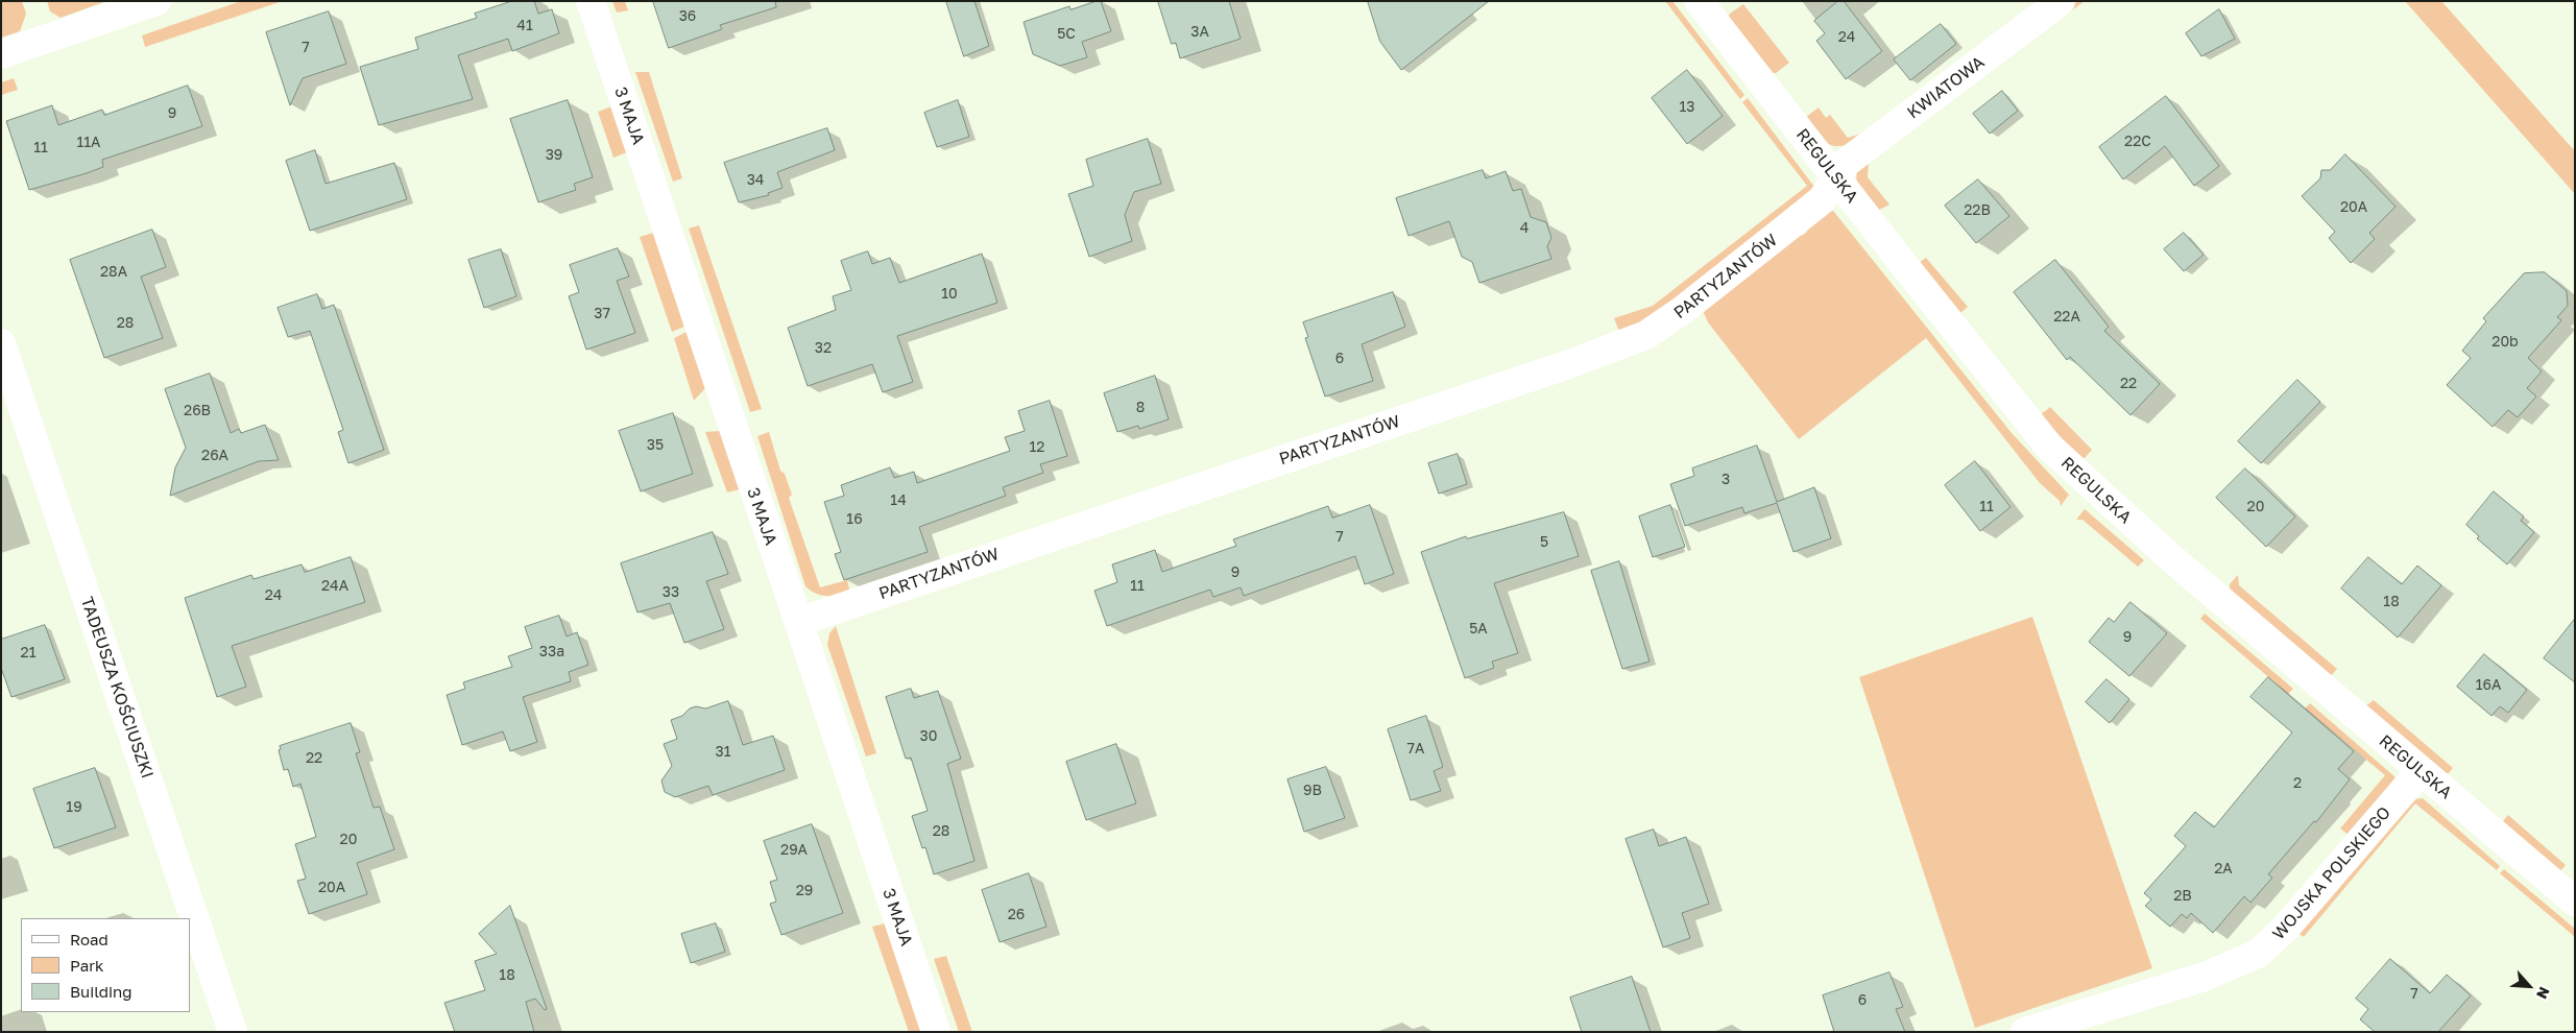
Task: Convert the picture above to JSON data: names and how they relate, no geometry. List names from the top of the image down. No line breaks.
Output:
{"streets":{"street":["KWIATOWA","3 MAJA","REGULSKA","PARTYZANTÓW","TADEUSZA KOŚCIUSZKI","WOJSKA POLSKIEGO"]},"crossings":[["KWIATOWA","REGULSKA"],["KWIATOWA","PARTYZANTÓW"],["3 MAJA","PARTYZANTÓW"],["REGULSKA","PARTYZANTÓW"],["REGULSKA","WOJSKA POLSKIEGO"]],"house_numbers":["36","41","3A","5C","24","7","13","9","22C","11A","11","39","34","20A","22B","4","28A","10","37","22A","28","20b","32","6","22","8","26B","35","12","26A","3","14","11","20","16","7","5","9","24A","11","33","24","18","5A","9","33a","21","16A","30","7A","31","22","2","9B","19","28","20","29A","2A","20A","29","2B","26","18","7","6"],"legend":["Road","Park","Building"],"north":"bottom right"}
